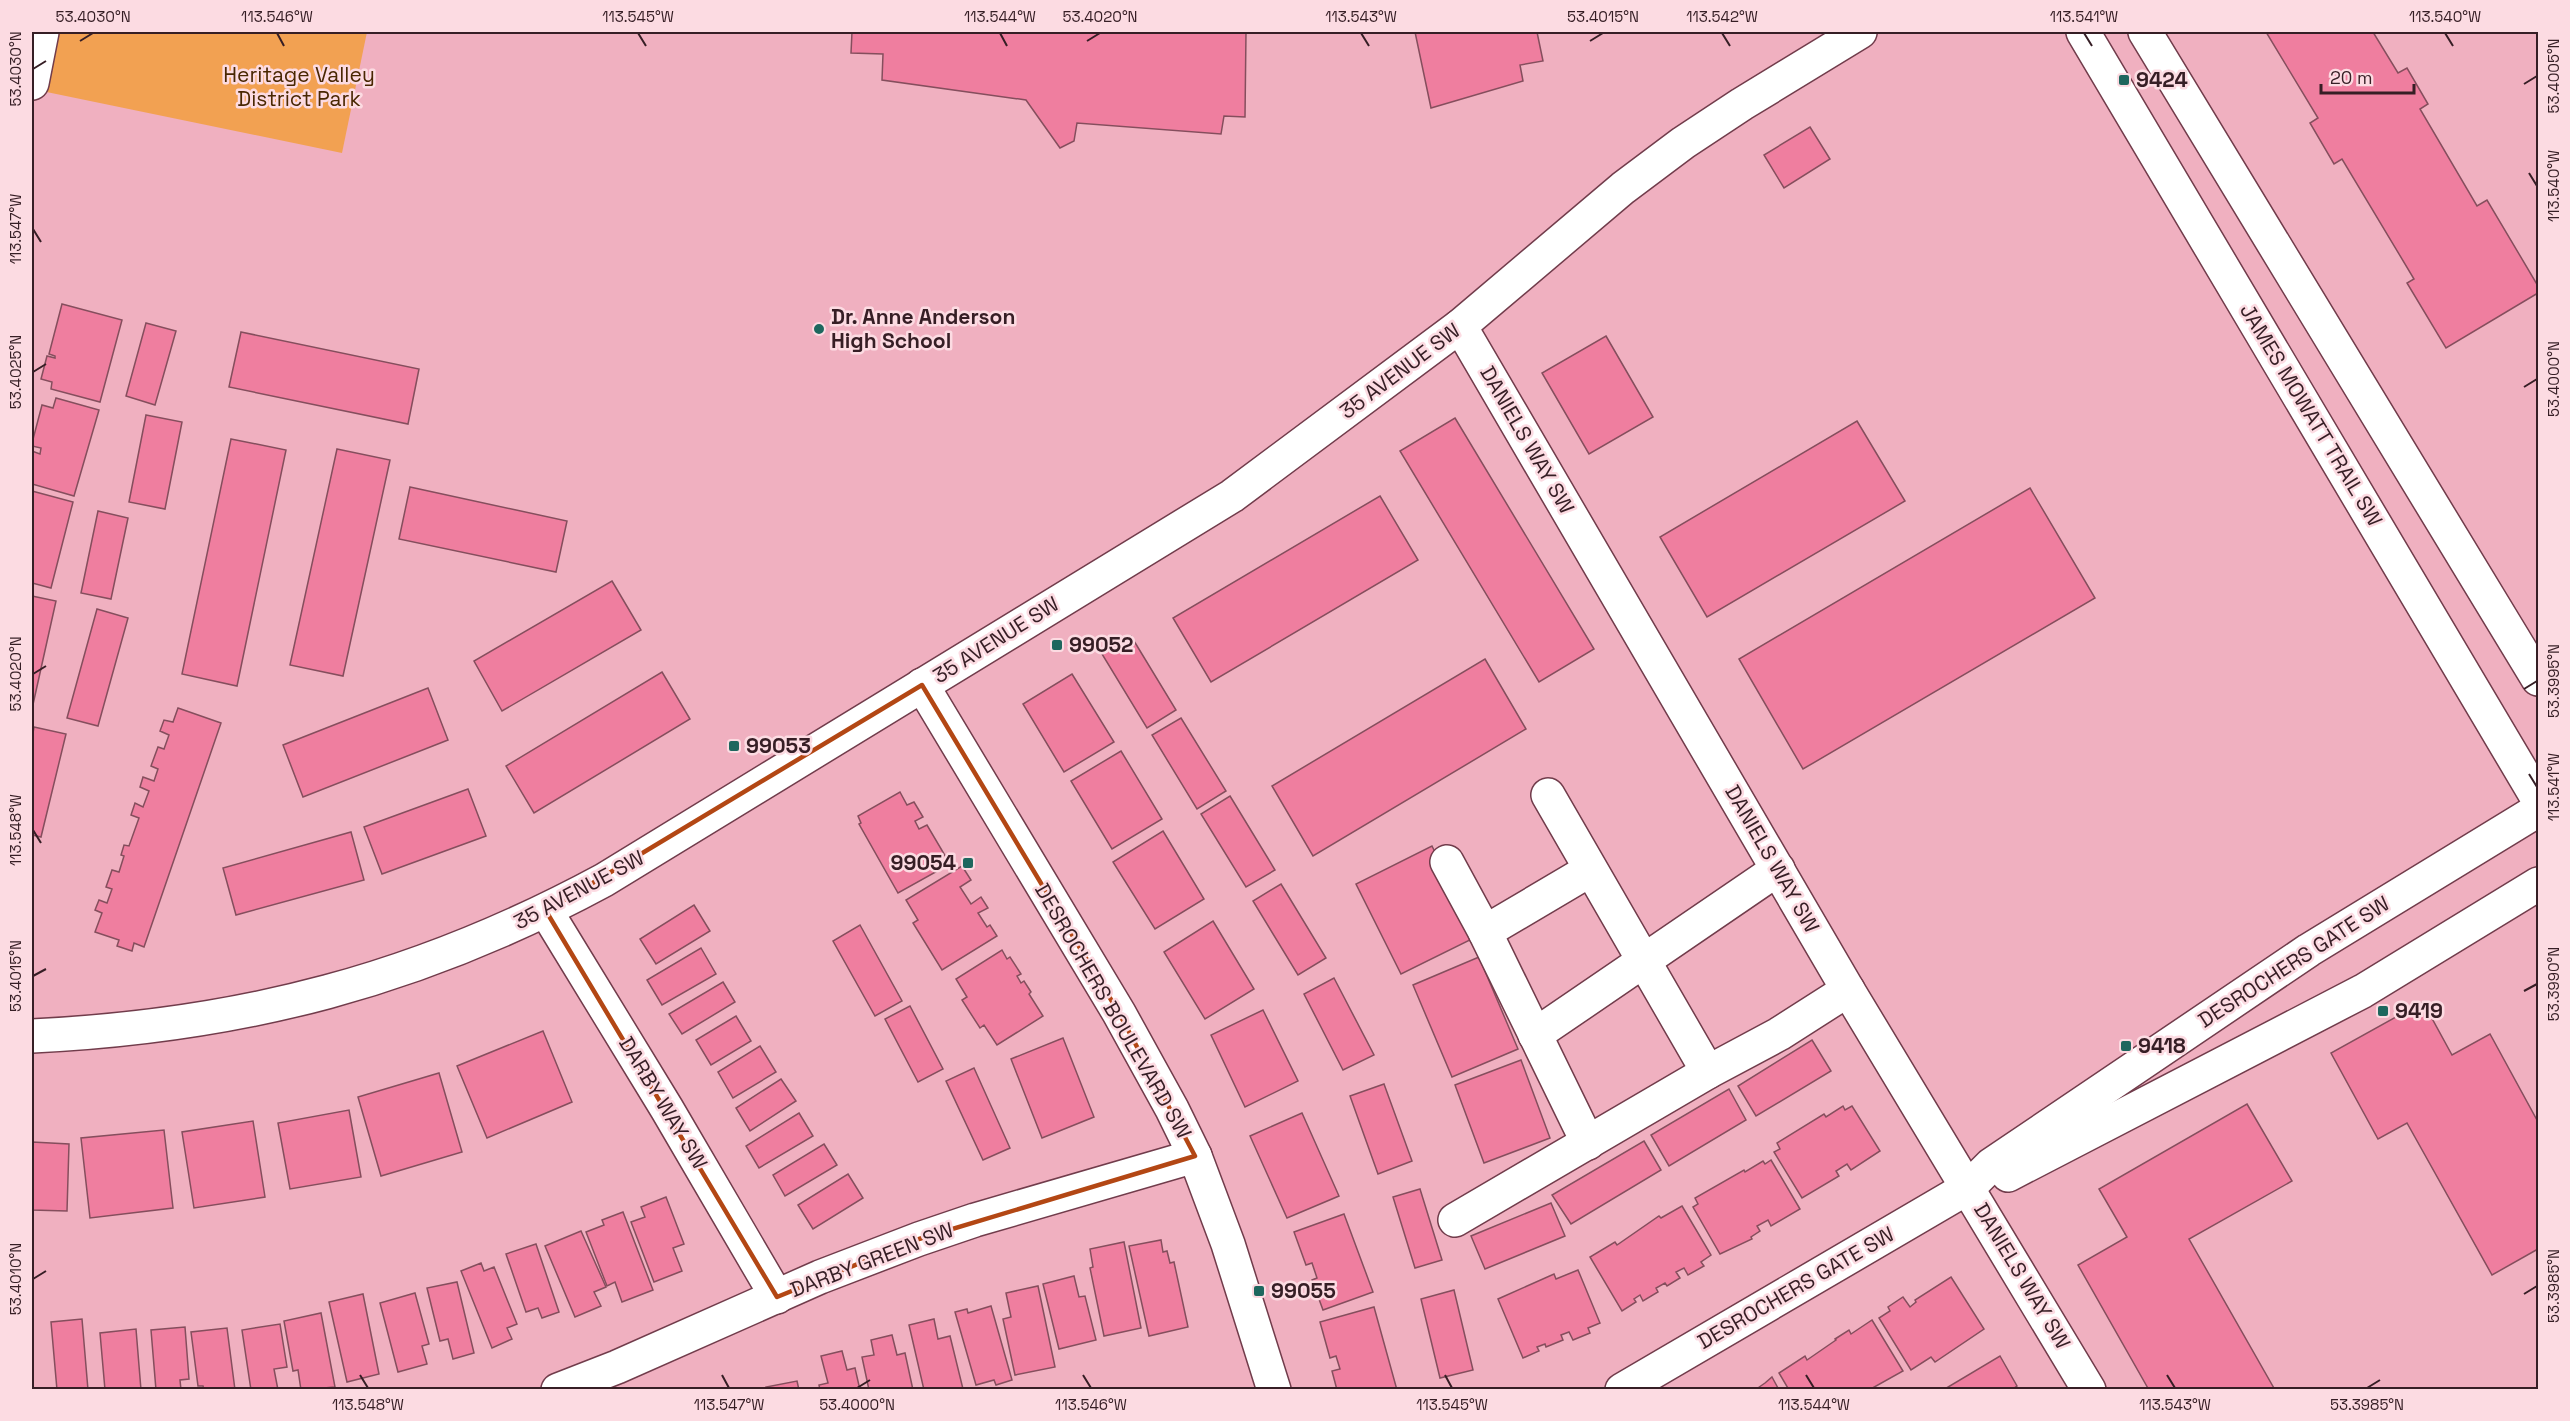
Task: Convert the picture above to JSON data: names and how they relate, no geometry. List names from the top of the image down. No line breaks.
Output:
{"streets":{"street":["35 AVENUE SW","JAMES MOWATT TRAIL SW","DANIELS WAY SW","DESROCHERS GATE SW","DESROCHERS BOULEVARD SW","DARBY WAY SW","DARBY GREEN SW"]},"crossings":[["35 AVENUE SW","DANIELS WAY SW"],["35 AVENUE SW","DESROCHERS BOULEVARD SW"],["35 AVENUE SW","DARBY WAY SW"],["DANIELS WAY SW","DESROCHERS GATE SW"],["DESROCHERS BOULEVARD SW","DARBY GREEN SW"],["DARBY WAY SW","DARBY GREEN SW"]],"parks":["Heritage Valley District Park"],"places":{"transit":["9424","99052","99053","99054","9419","9418","99055"],"other":["Dr. Anne Anderson High School"]},"scale_bar":"20 m","coordinates":["53.4030°N","113.546°W","113.545°W","113.544°W","53.4020°N","113.543°W","53.4015°N","113.542°W","113.541°W","113.540°W","53.4005°N","113.547°W","53.4025°N","53.4000°N","53.3995°N","113.548°W","53.3990°N","53.4010°N","53.3985°N"]}
